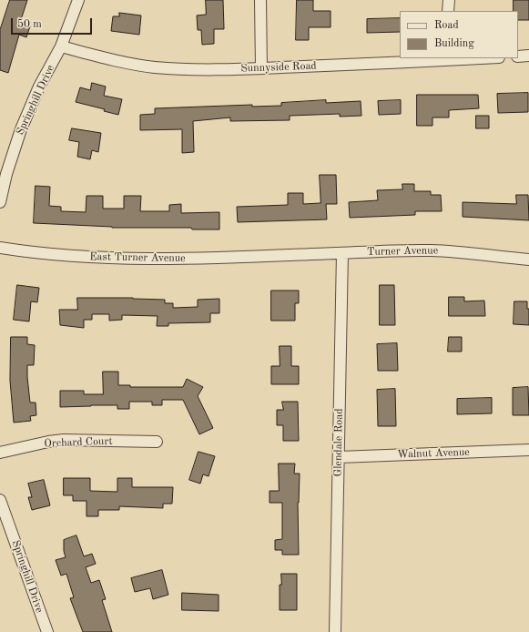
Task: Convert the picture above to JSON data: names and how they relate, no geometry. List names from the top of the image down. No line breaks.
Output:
{"streets":{"street":["Sunnyside Road","Springhill Drive","Turner Avenue","East Turner Avenue","Orchard Court","Glendale Road","Walnut Avenue"]},"crossings":[["Sunnyside Road","Springhill Drive"],["Turner Avenue","East Turner Avenue"],["Turner Avenue","Glendale Road"],["Glendale Road","Walnut Avenue"]],"legend":["Road","Building"],"scale_bar":"50 m"}
